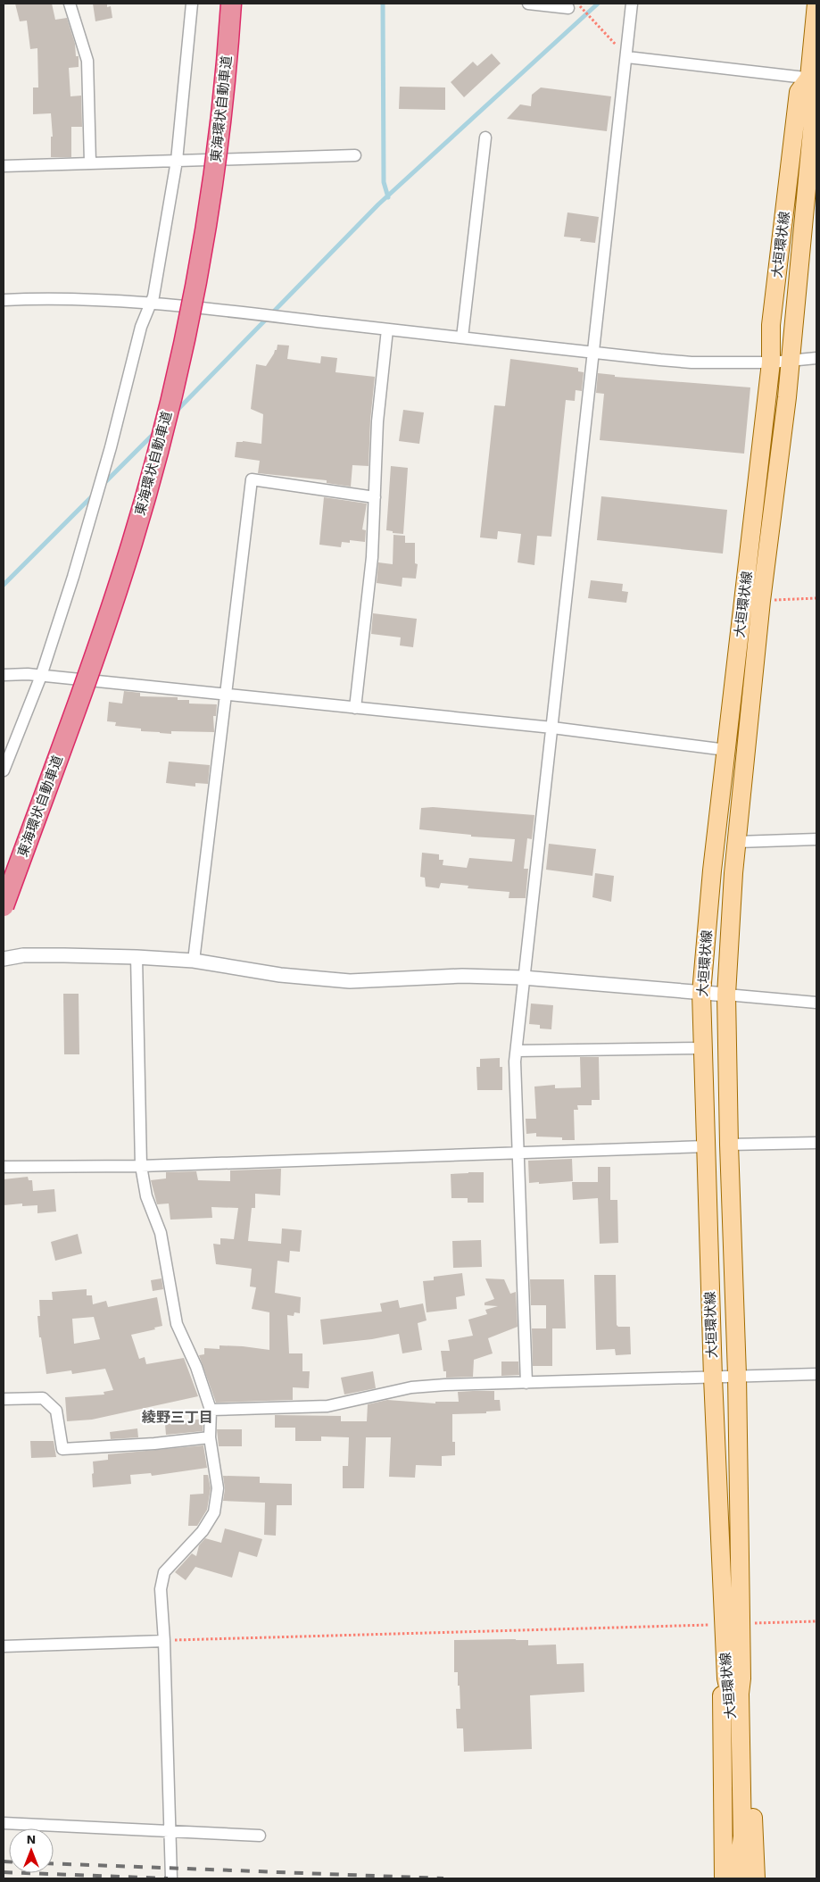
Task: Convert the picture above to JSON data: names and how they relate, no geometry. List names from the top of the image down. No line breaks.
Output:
{"streets":{"highway":["東海環状自動車道"],"main road":["大垣環状線"]},"districts":["綾野三丁目"],"north":"top"}
